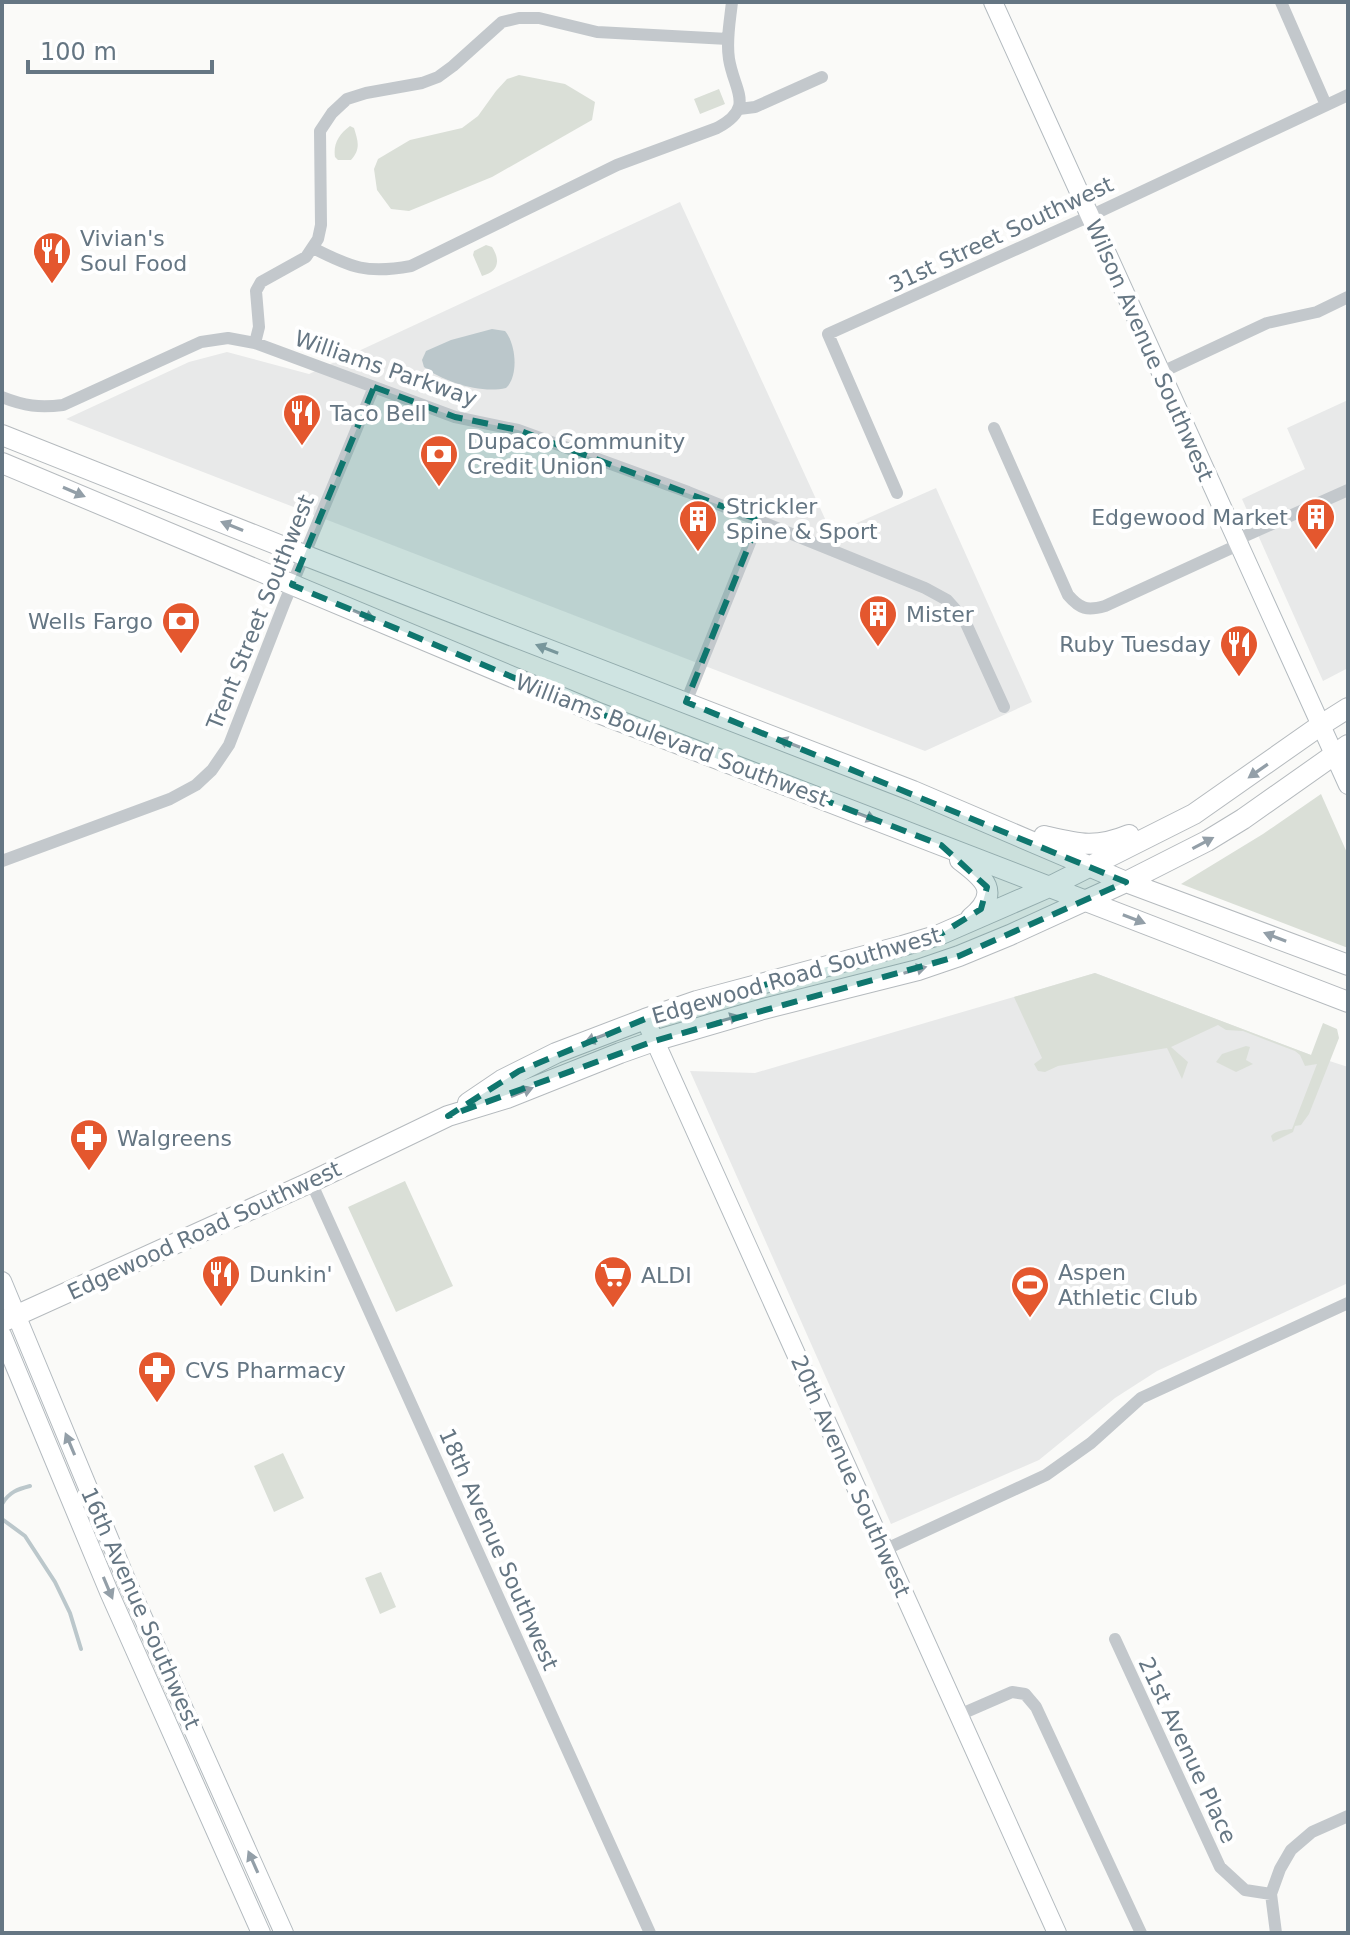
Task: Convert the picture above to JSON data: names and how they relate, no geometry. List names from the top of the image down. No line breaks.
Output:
{"streets":{"main road":["Wilson Avenue Southwest","Williams Boulevard Southwest","Edgewood Road Southwest","20th Avenue Southwest","16th Avenue Southwest"],"street":["31st Street Southwest","Williams Parkway","Trent Street Southwest","18th Avenue Southwest","21st Avenue Place"]},"crossings":[["31st Street Southwest","Wilson Avenue Southwest"],["Wilson Avenue Southwest","Edgewood Road Southwest"],["Williams Parkway","Trent Street Southwest"],["Trent Street Southwest","Williams Boulevard Southwest"],["Williams Boulevard Southwest","Edgewood Road Southwest"],["Edgewood Road Southwest","20th Avenue Southwest"],["Edgewood Road Southwest","18th Avenue Southwest"],["Edgewood Road Southwest","16th Avenue Southwest"]],"places":{"restaurant":["Vivian's Soul Food","Taco Bell","Ruby Tuesday","Dunkin'"],"bank":["Dupaco Community Credit Union","Wells Fargo"],"building":["Edgewood Market","Strickler Spine & Sport","Mister"],"pharmacy":["Walgreens","CVS Pharmacy"],"supermarket":["ALDI"],"sports":["Aspen Athletic Club"]},"scale_bar":"100 m"}
